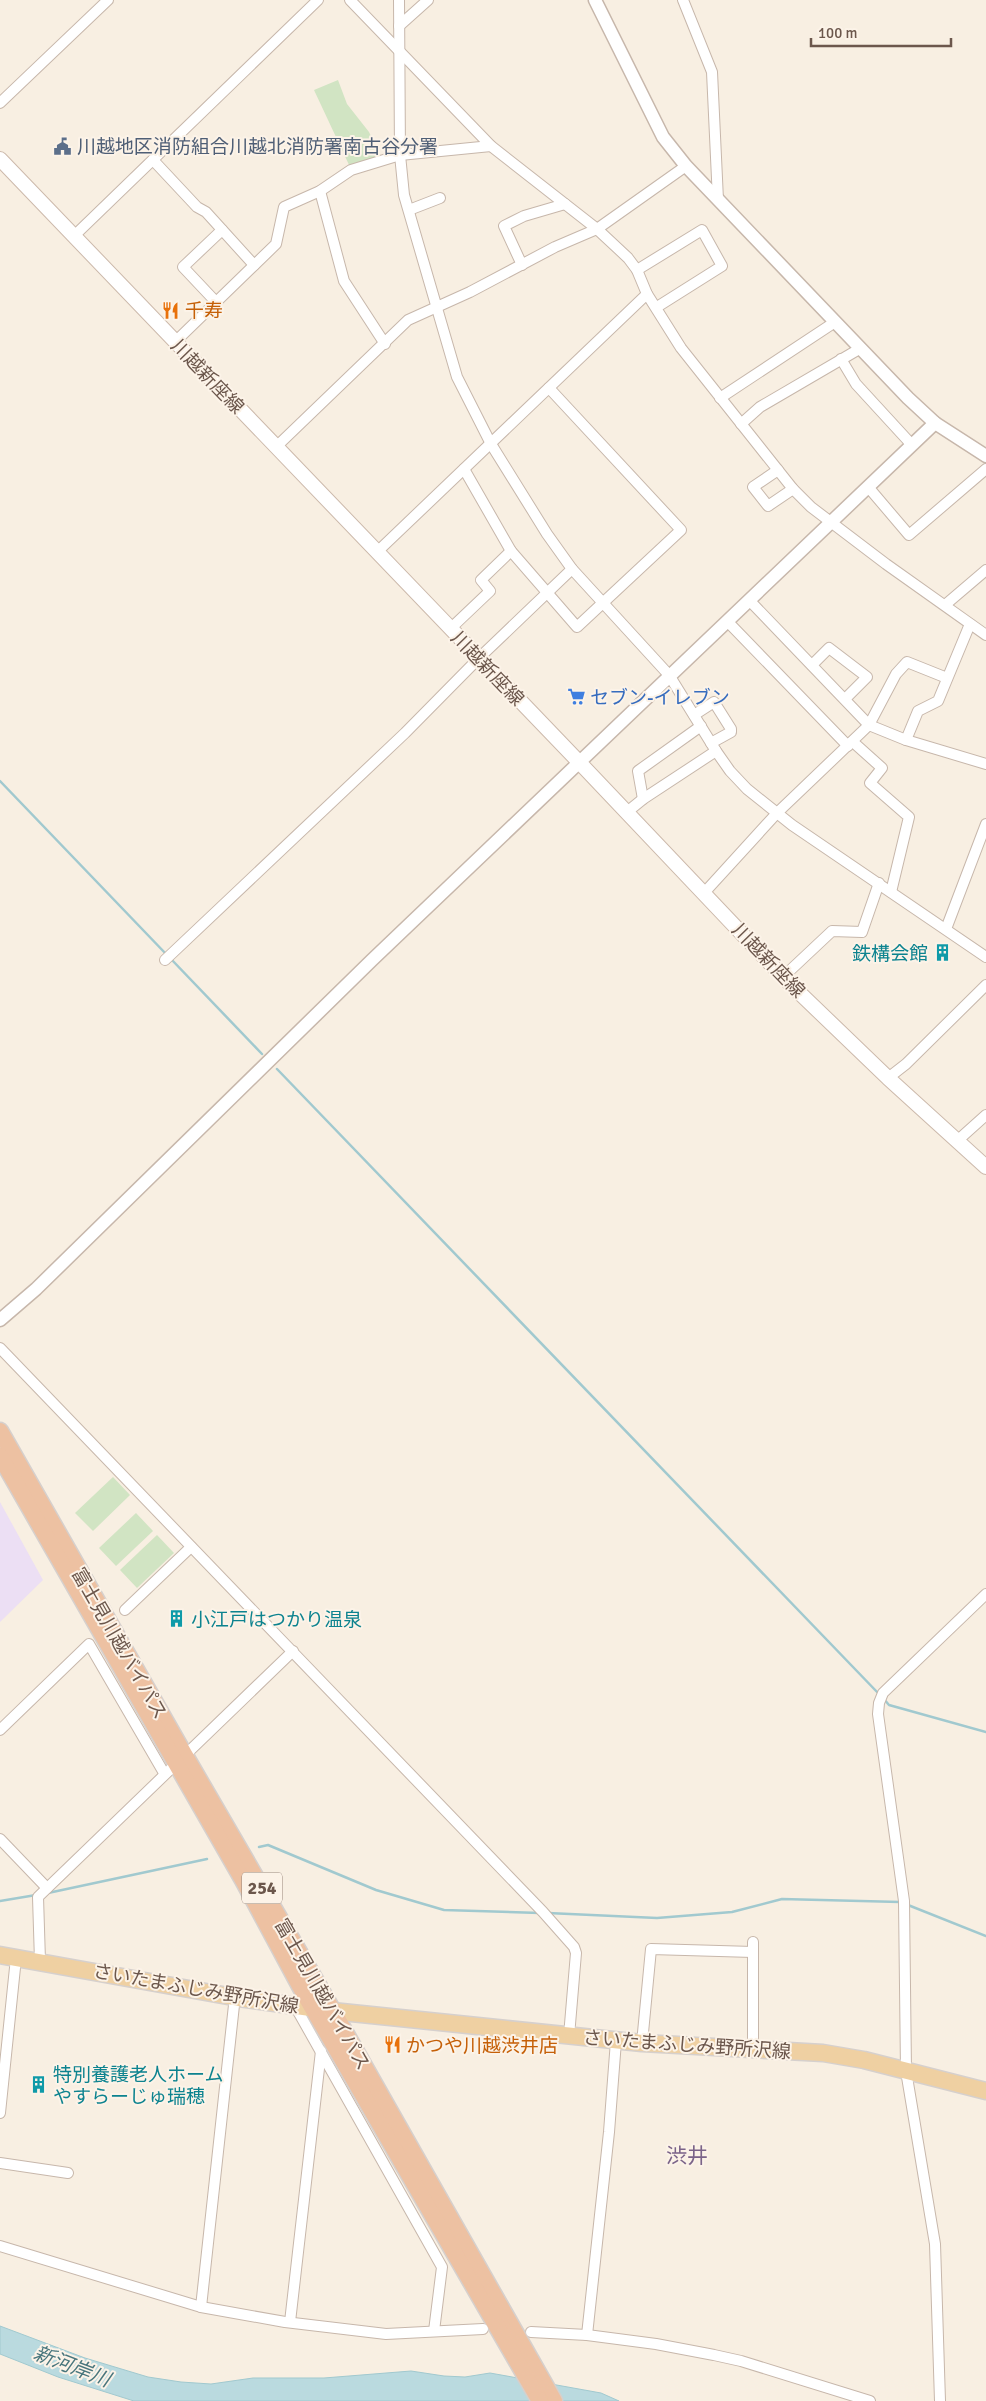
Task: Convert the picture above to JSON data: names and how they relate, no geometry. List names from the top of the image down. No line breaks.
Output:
{"streets":{"highway":["富士見川越バイパス","254"],"main road":["川越新座線","さいたまふじみ野所沢線"]},"crossings":[["富士見川越バイパス","さいたまふじみ野所沢線"]],"districts":["渋井"],"water":["新河岸川"],"places":{"public building":["川越地区消防組合川越北消防署南古谷分署"],"restaurant":["千寿","かつや川越渋井店"],"supermarket":["セブン-イレブン"],"building":["鉄構会館","小江戸はつかり温泉","特別養護老人ホーム やすらーじゅ瑞穂"]},"scale_bar":"100 m"}
